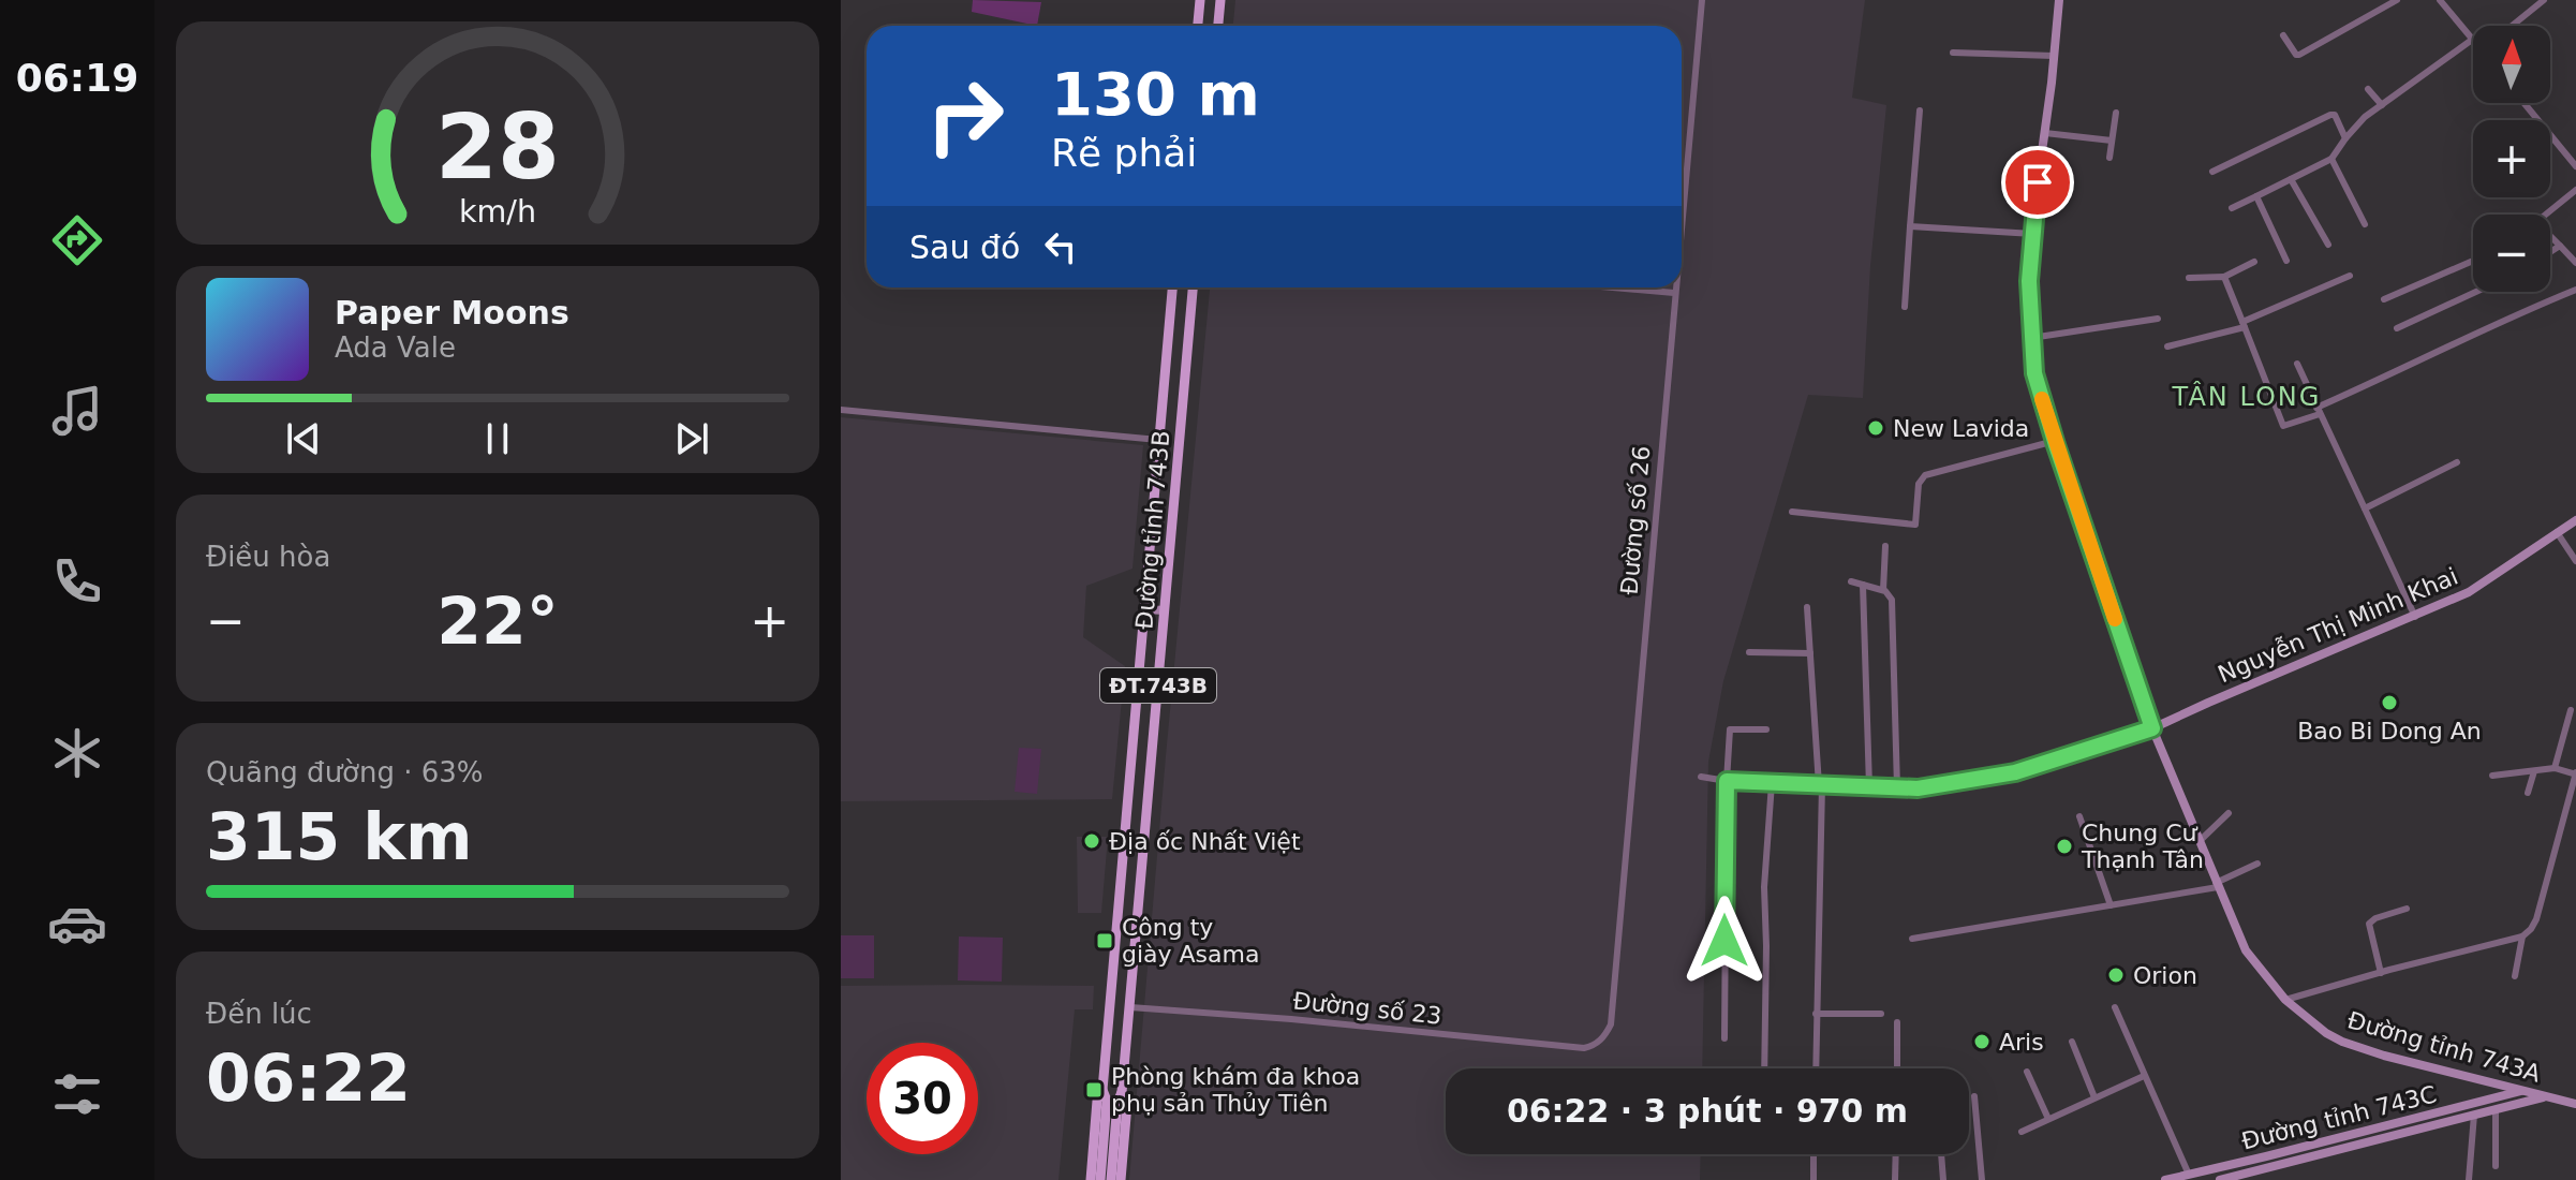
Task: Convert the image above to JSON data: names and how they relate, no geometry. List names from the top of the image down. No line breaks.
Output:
{"streets":{"main road":["Đường tỉnh 743B","Nguyễn Thị Minh Khai","ĐT.743B","Đường tỉnh 743A","Đường tỉnh 743C"],"street":["Đường số 26","Đường số 23"]},"crossings":[["Đường số 26","Đường số 23"],["Đường tỉnh 743B","ĐT.743B"],["Đường tỉnh 743B","Đường số 23"],["Nguyễn Thị Minh Khai","Đường tỉnh 743A"],["Đường tỉnh 743A","Đường tỉnh 743C"]],"districts":["TÂN LONG"],"places":{"other":["New Lavida","Bao Bi Dong An","Địa ốc Nhất Việt","Chung Cư Thạnh Tân","Orion","Aris"],"transit":["Công ty giày Asama","Phòng khám đa khoa phụ sản Thủy Tiên"]},"north":"top","page":{"tabs":"06:19","map_buttons":["+","−"],"turn":["130 m","Rẽ phải"],"then":"Sau đó","song":["Paper Moons","Ada Vale"],"tile":["Điều hòa",["Quãng đường · 63%","315 km"],["Đến lúc","06:22"]],"heat":["−","22°","+"],"limit":"30","trip":"06:22 · 3 phút · 970 m","gauge":["28","km/h"]}}
